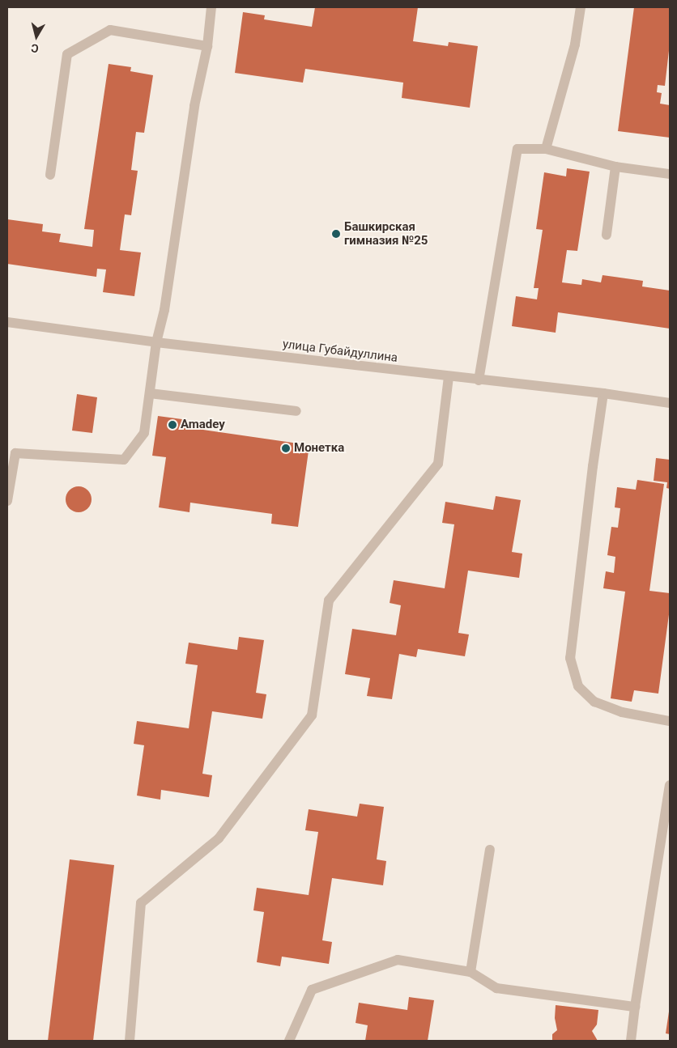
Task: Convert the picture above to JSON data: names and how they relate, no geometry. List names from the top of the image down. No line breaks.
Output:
{"streets":{"street":["улица Губайдуллина"]},"places":["Башкирская гимназия №25","Amadey","Монетка"],"north":"bottom"}
